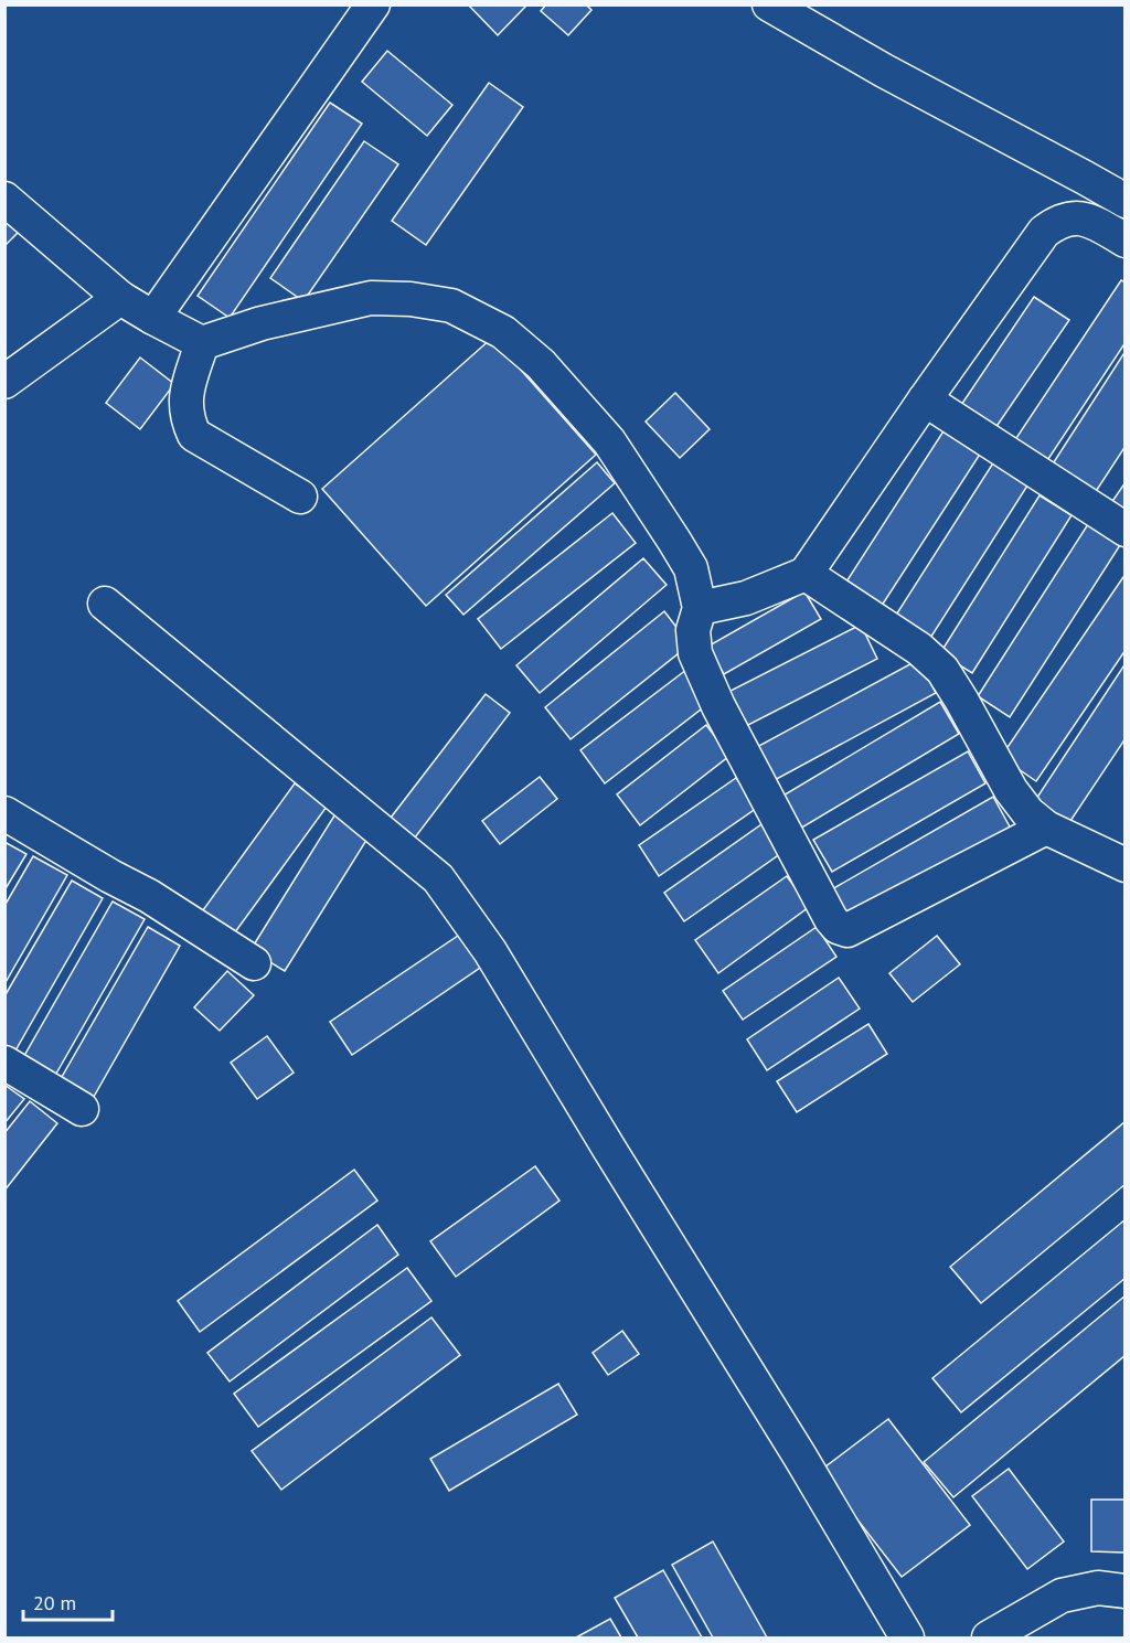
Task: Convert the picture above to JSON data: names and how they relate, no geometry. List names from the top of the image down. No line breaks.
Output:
{"scale_bar":"20 m"}
